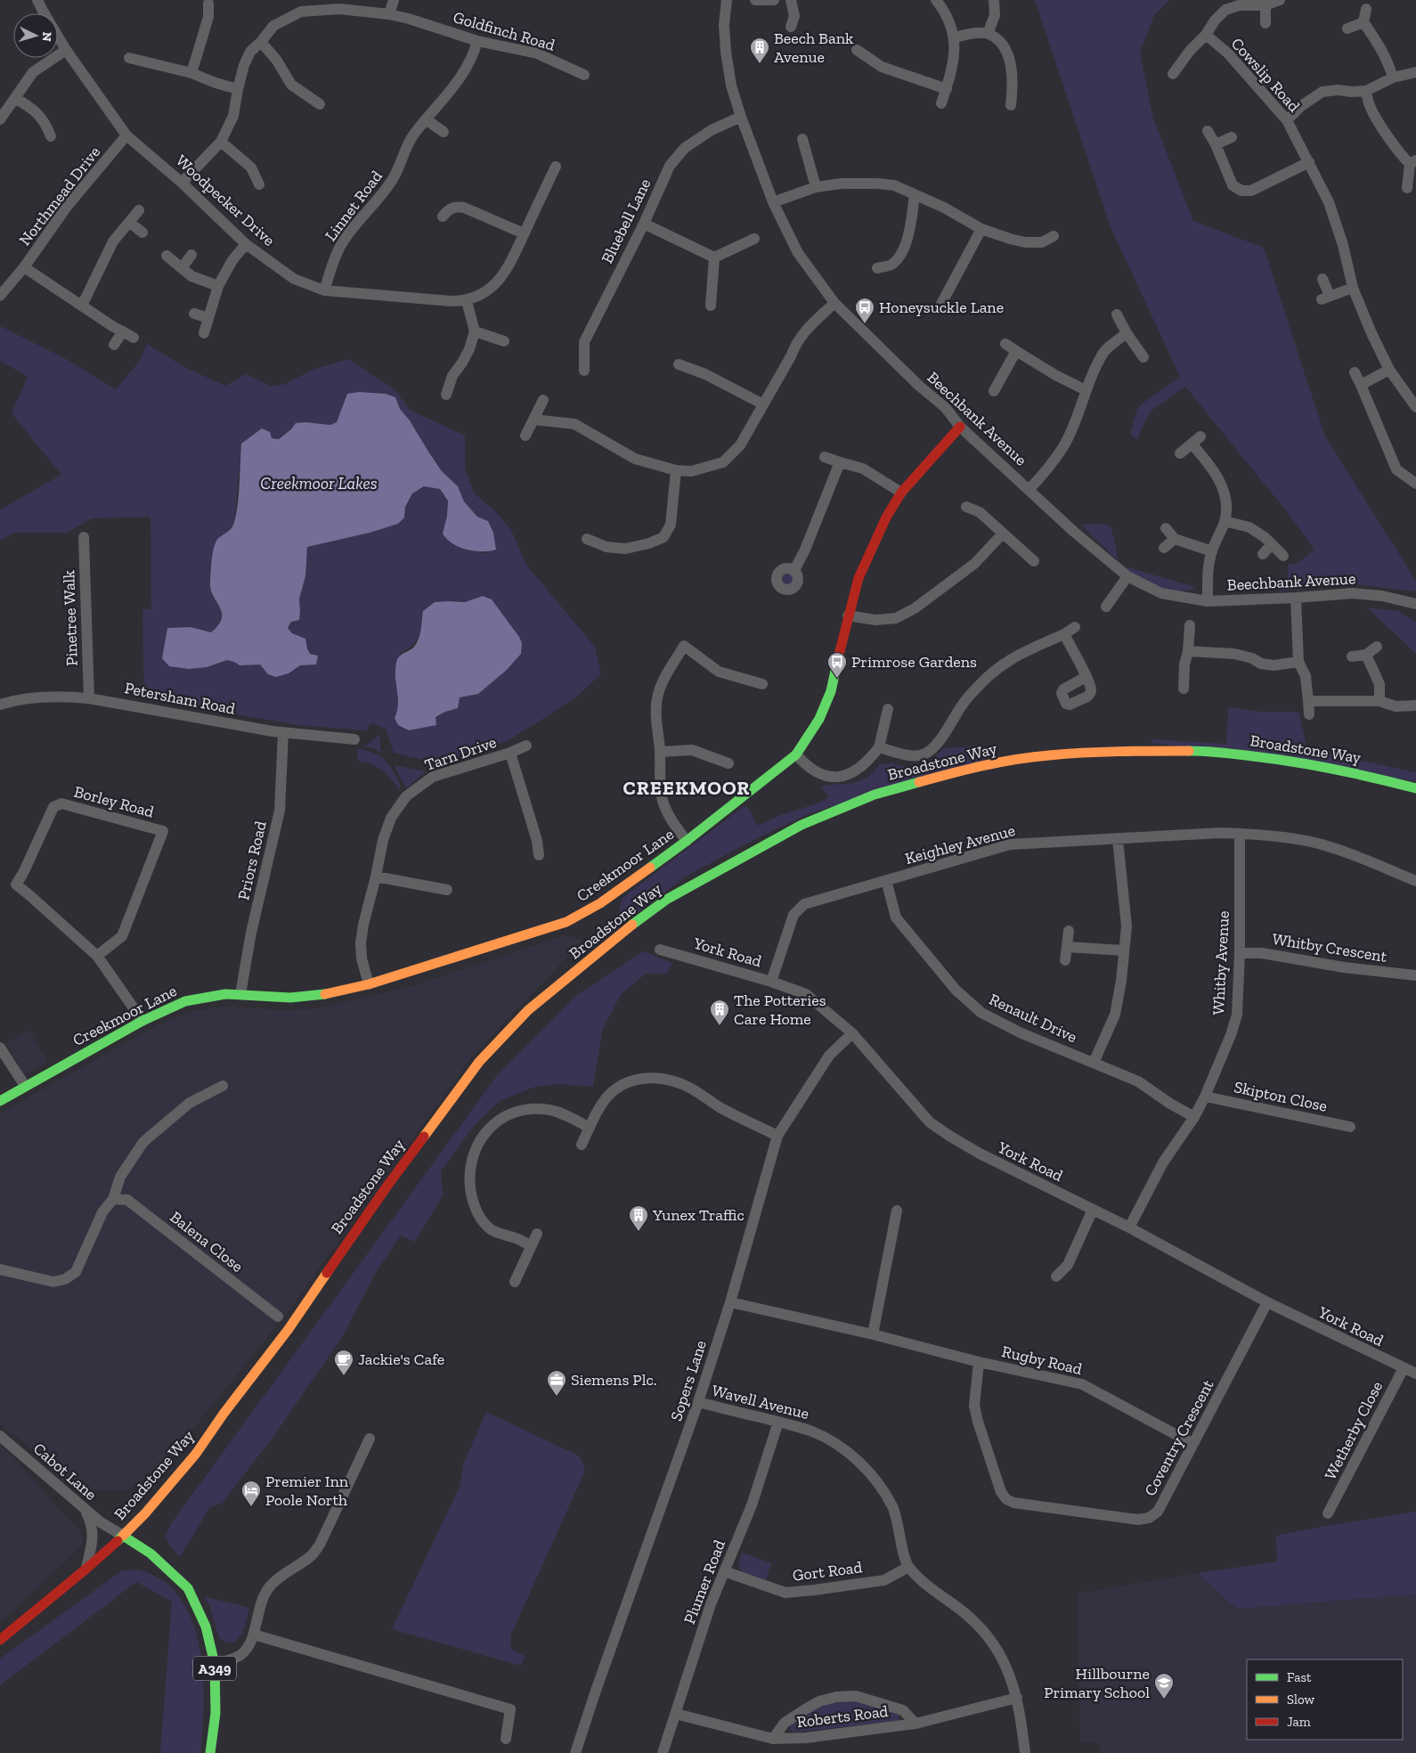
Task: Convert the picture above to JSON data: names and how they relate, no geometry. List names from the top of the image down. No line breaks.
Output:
{"streets":{"street":["Goldfinch Road","Cowslip Road","Northmead Drive","Woodpecker Drive","Linnet Road","Bluebell Lane","Beechbank Avenue","Pinetree Walk","Petersham Road","Broadstone Way","Tarn Drive","Borley Road","Keighley Avenue","Priors Road","Creekmoor Lane","Whitby Crescent","York Road","Whitby Avenue","Renault Drive","Skipton Close","Balena Close","Rugby Road","Sopers Lane","Wavell Avenue","Wetherby Close","Coventry Crescent","Cabot Lane","Gort Road","Plumer Road","A349","Roberts Road"]},"crossings":[["Goldfinch Road","Woodpecker Drive"],["Goldfinch Road","Linnet Road"],["Northmead Drive","Woodpecker Drive"],["Woodpecker Drive","Linnet Road"],["Bluebell Lane","Beechbank Avenue"],["Beechbank Avenue","Creekmoor Lane"],["Pinetree Walk","Petersham Road"],["Petersham Road","Priors Road"],["Broadstone Way","Cabot Lane"],["Tarn Drive","Creekmoor Lane"],["Borley Road","Creekmoor Lane"],["Keighley Avenue","York Road"],["Keighley Avenue","Whitby Avenue"],["Keighley Avenue","Renault Drive"],["Priors Road","Creekmoor Lane"],["Whitby Crescent","Whitby Avenue"],["York Road","Whitby Avenue"],["York Road","Sopers Lane"],["York Road","Wetherby Close"],["York Road","Coventry Crescent"],["Whitby Avenue","Renault Drive"],["Whitby Avenue","Skipton Close"],["Rugby Road","Sopers Lane"],["Rugby Road","Coventry Crescent"],["Sopers Lane","Wavell Avenue"],["Wavell Avenue","Gort Road"],["Wavell Avenue","Plumer Road"],["Gort Road","Plumer Road"],["Plumer Road","Roberts Road"]],"districts":["CREEKMOOR"],"water":["Creekmoor Lakes"],"places":{"building":["Beech Bank Avenue","The Potteries Care Home","Yunex Traffic"],"bus stop":["Honeysuckle Lane","Primrose Gardens"],"cafe":["Jackie's Cafe"],"office":["Siemens Plc."],"hotel":["Premier Inn Poole North"],"school or university":["Hillbourne Primary School"]},"legend":["Fast","Slow","Jam"],"north":"right"}
